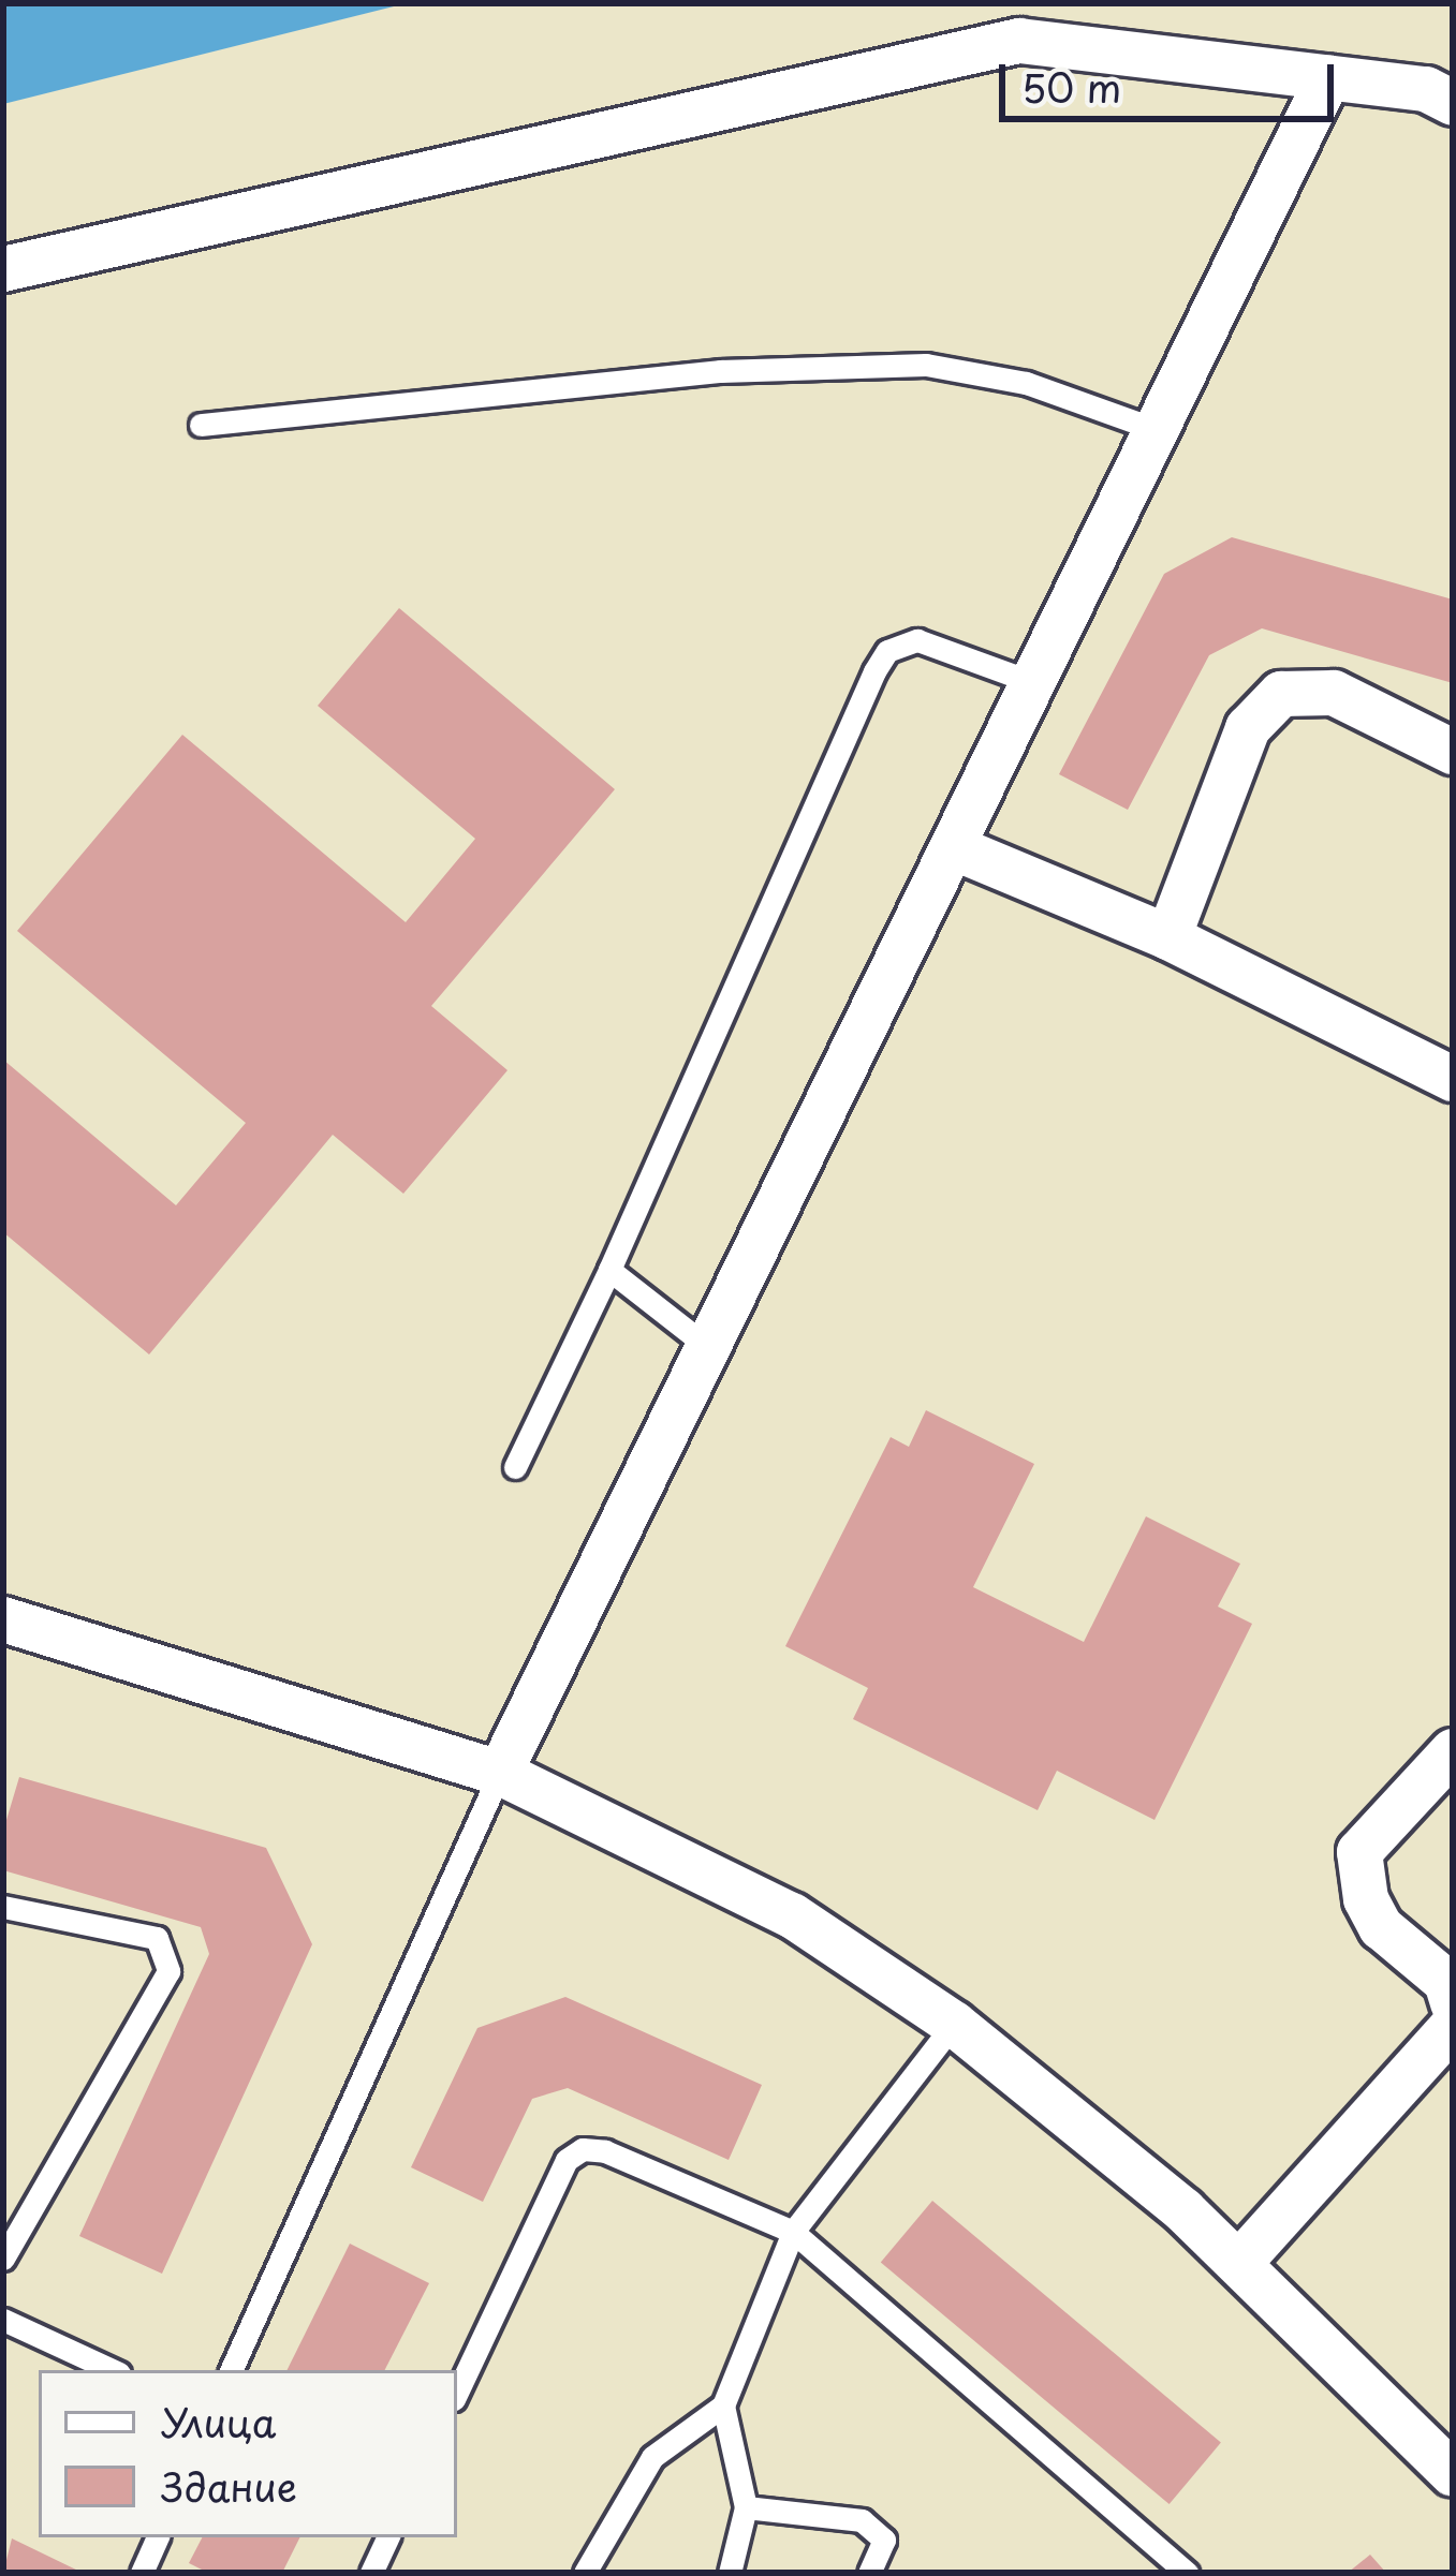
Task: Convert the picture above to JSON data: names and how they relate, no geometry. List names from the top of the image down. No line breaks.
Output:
{"legend":["Улица","Здание"],"scale_bar":"50 m"}
